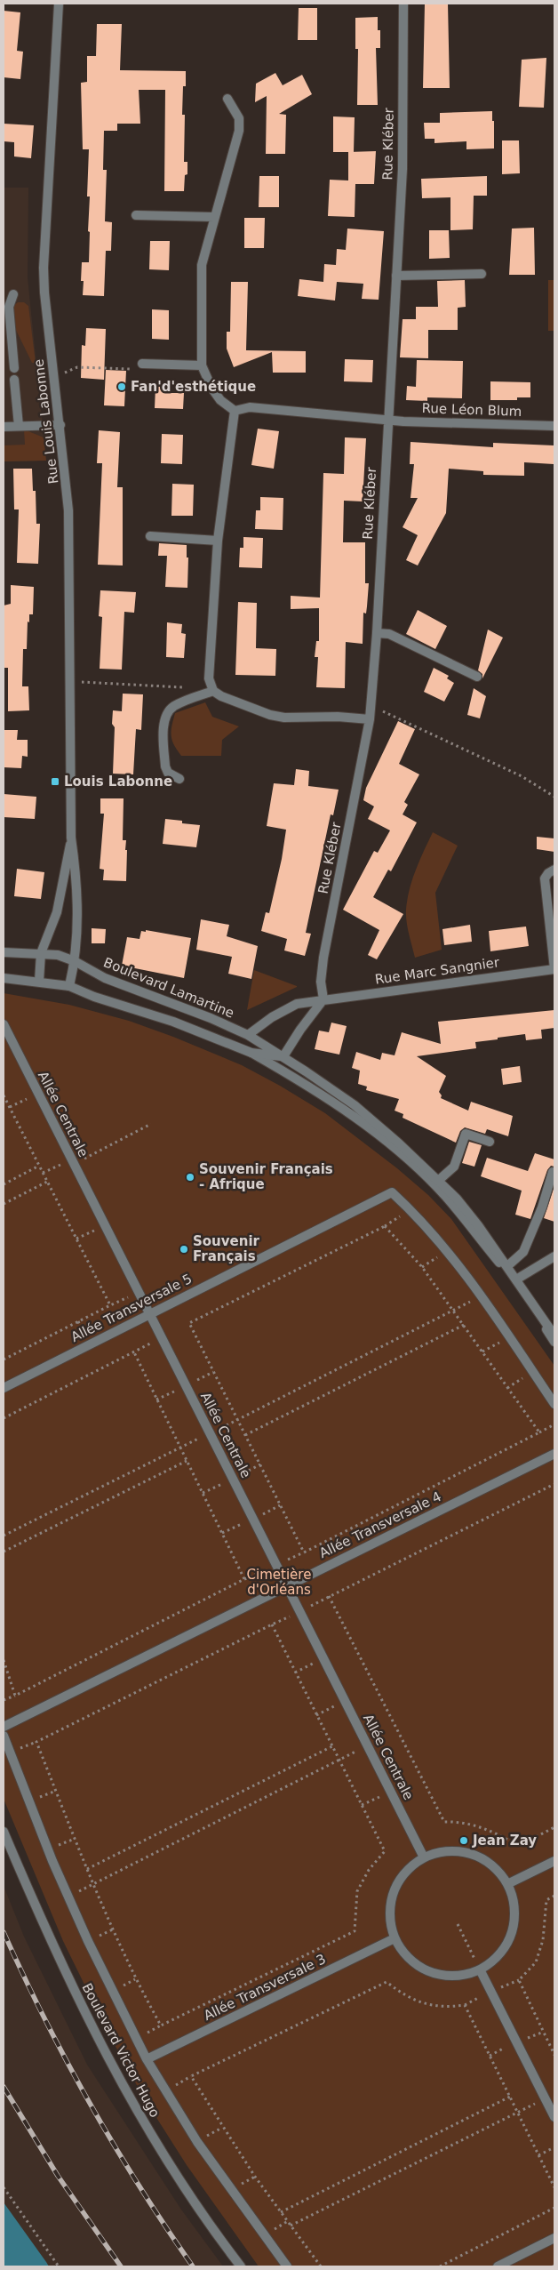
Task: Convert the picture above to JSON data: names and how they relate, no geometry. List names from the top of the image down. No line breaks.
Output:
{"streets":{"street":["Rue Kléber","Rue Léon Blum","Rue Louis Labonne","Rue Marc Sangnier","Boulevard Lamartine","Allée Centrale","Allée Transversale 5","Allée Transversale 4","Allée Transversale 3","Boulevard Victor Hugo"]},"crossings":[["Rue Kléber","Rue Léon Blum"],["Rue Kléber","Rue Marc Sangnier"],["Rue Louis Labonne","Boulevard Lamartine"],["Rue Marc Sangnier","Boulevard Lamartine"],["Allée Centrale","Allée Transversale 5"],["Allée Centrale","Allée Transversale 4"],["Allée Centrale","Allée Transversale 3"]],"parks":["Cimetière d'Orléans"],"places":{"other":["Fan'd'esthétique","Souvenir Français - Afrique","Souvenir Français","Jean Zay"],"transit":["Louis Labonne"]}}
